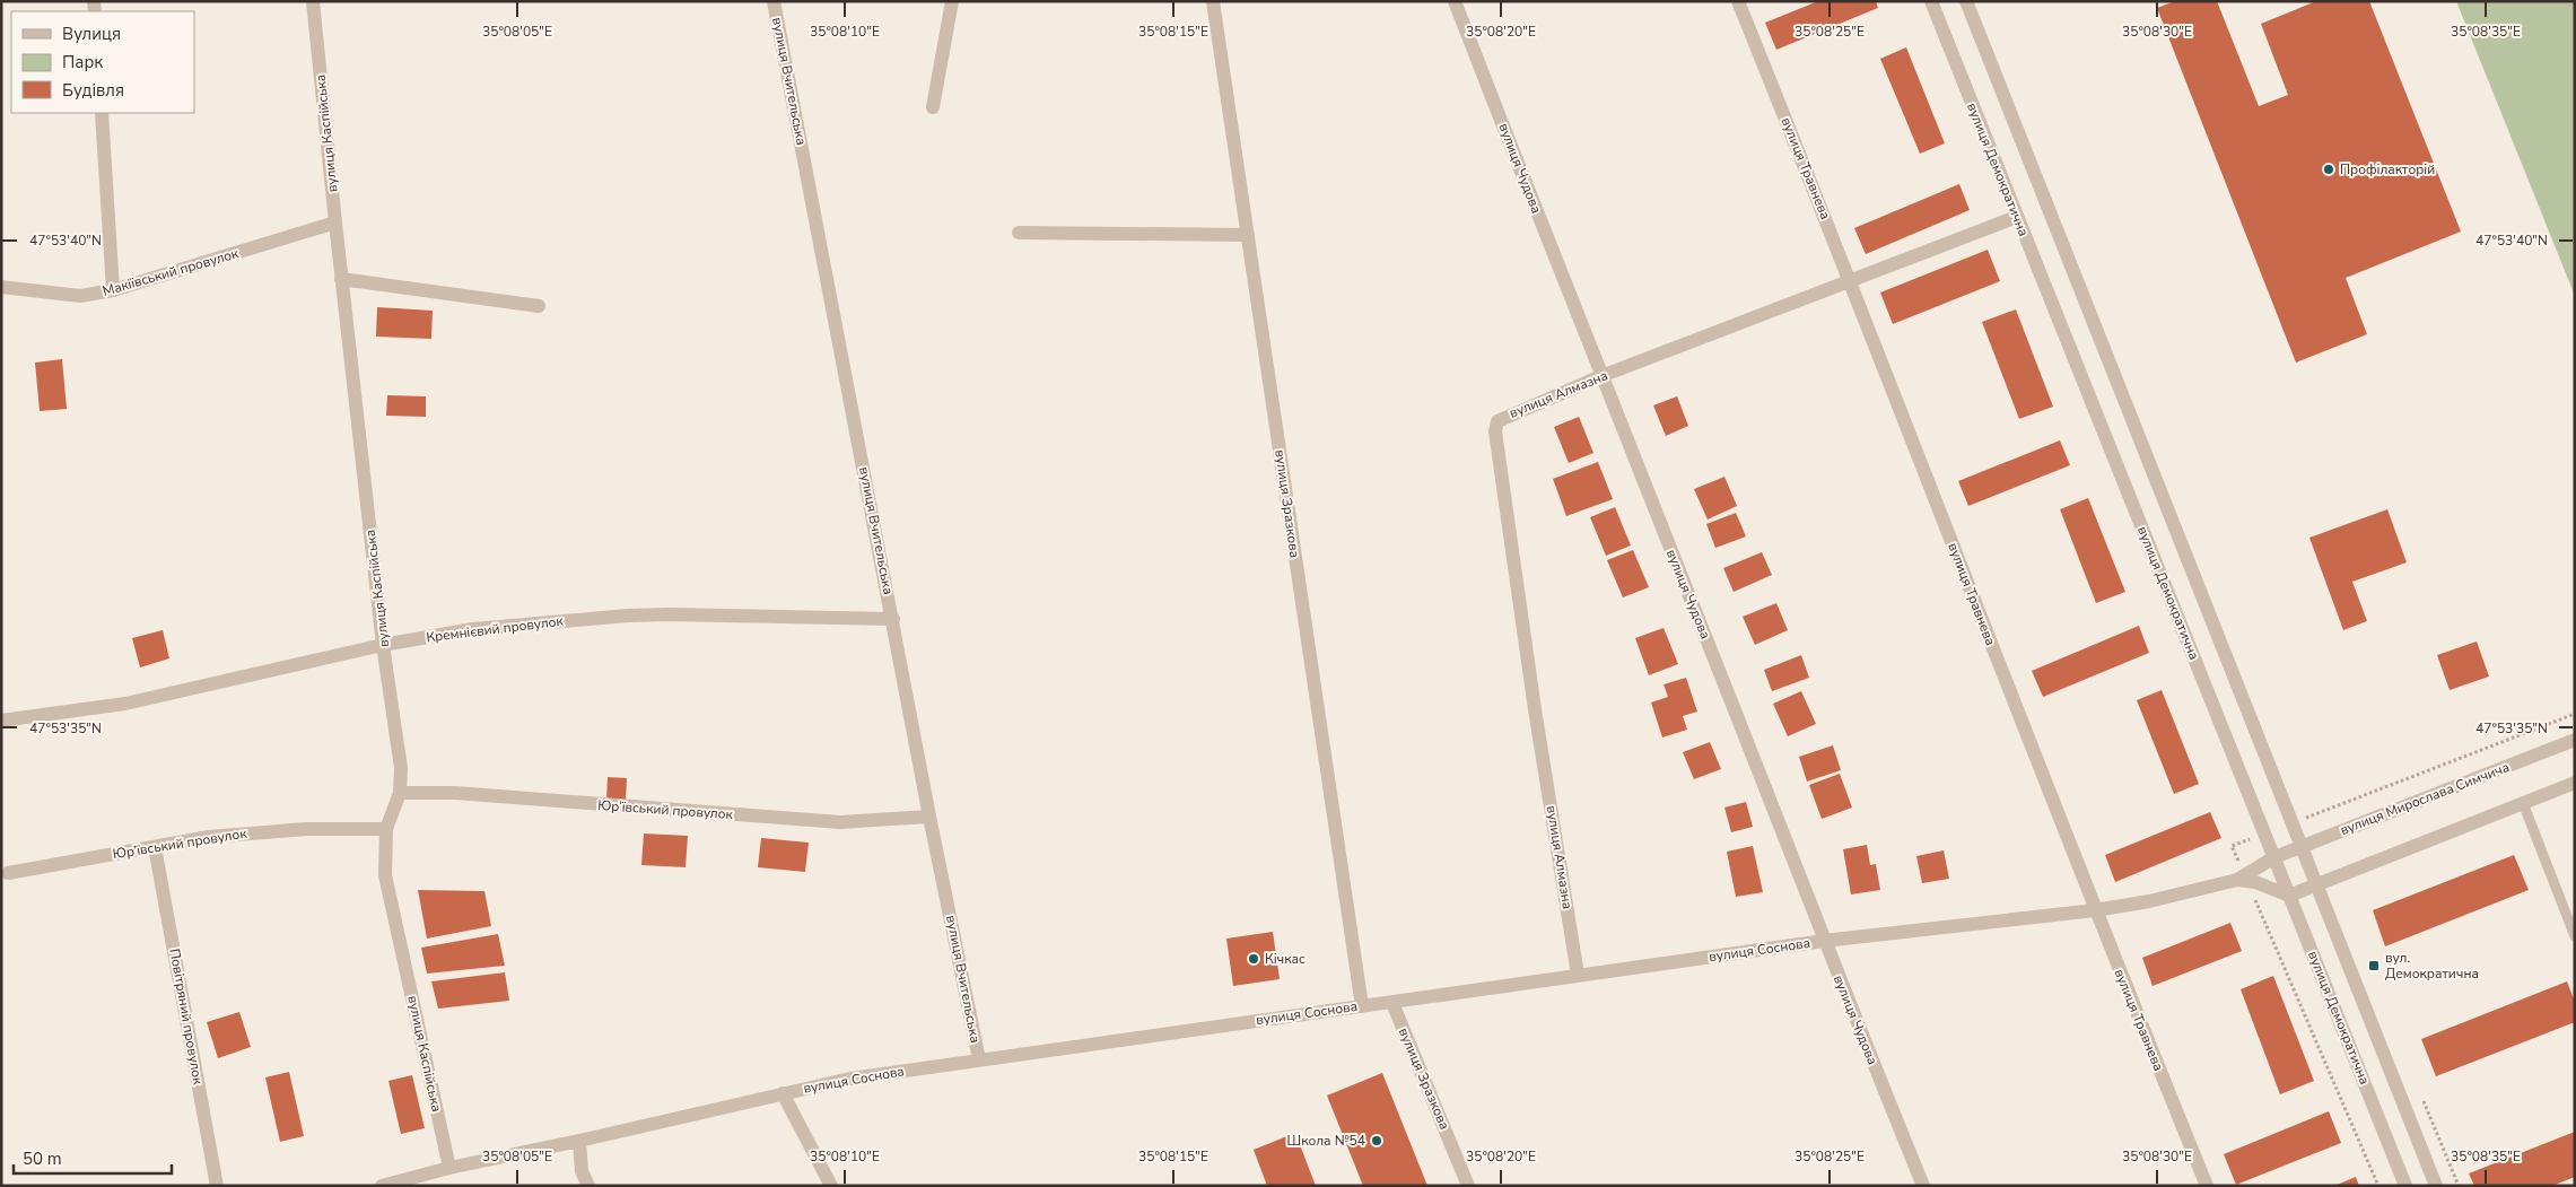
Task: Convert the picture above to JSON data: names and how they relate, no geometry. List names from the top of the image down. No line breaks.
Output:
{"streets":{"street":["вулиця Вчительська","вулиця Каспійська","вулиця Чудова","вулиця Травнева","вулиця Демократична","Макіївський провулок","вулиця Алмазна","вулиця Зразкова","Кремнієвий провулок","вулиця Мирослава Симчича","Юр’ївський провулок","вулиця Соснова","Повітряний провулок"]},"crossings":[["вулиця Вчительська","Кремнієвий провулок"],["вулиця Вчительська","Юр’ївський провулок"],["вулиця Вчительська","вулиця Соснова"],["вулиця Каспійська","Макіївський провулок"],["вулиця Каспійська","Кремнієвий провулок"],["вулиця Каспійська","Юр’ївський провулок"],["вулиця Каспійська","вулиця Соснова"],["вулиця Чудова","вулиця Алмазна"],["вулиця Чудова","вулиця Соснова"],["вулиця Травнева","вулиця Алмазна"],["вулиця Травнева","вулиця Соснова"],["вулиця Демократична","вулиця Алмазна"],["вулиця Демократична","вулиця Мирослава Симчича"],["вулиця Алмазна","вулиця Соснова"],["вулиця Зразкова","вулиця Соснова"],["вулиця Мирослава Симчича","вулиця Соснова"],["Юр’ївський провулок","Повітряний провулок"]],"places":{"other":["Профілакторій","Кічкас","Школа №54"],"transit":["вул. Демократична"]},"legend":["Вулиця","Парк","Будівля"],"scale_bar":"50 m","coordinates":["35°08'05\"E","35°08'10\"E","35°08'15\"E","35°08'20\"E","35°08'25\"E","35°08'30\"E","35°08'35\"E","47°53'40\"N","47°53'35\"N"]}
